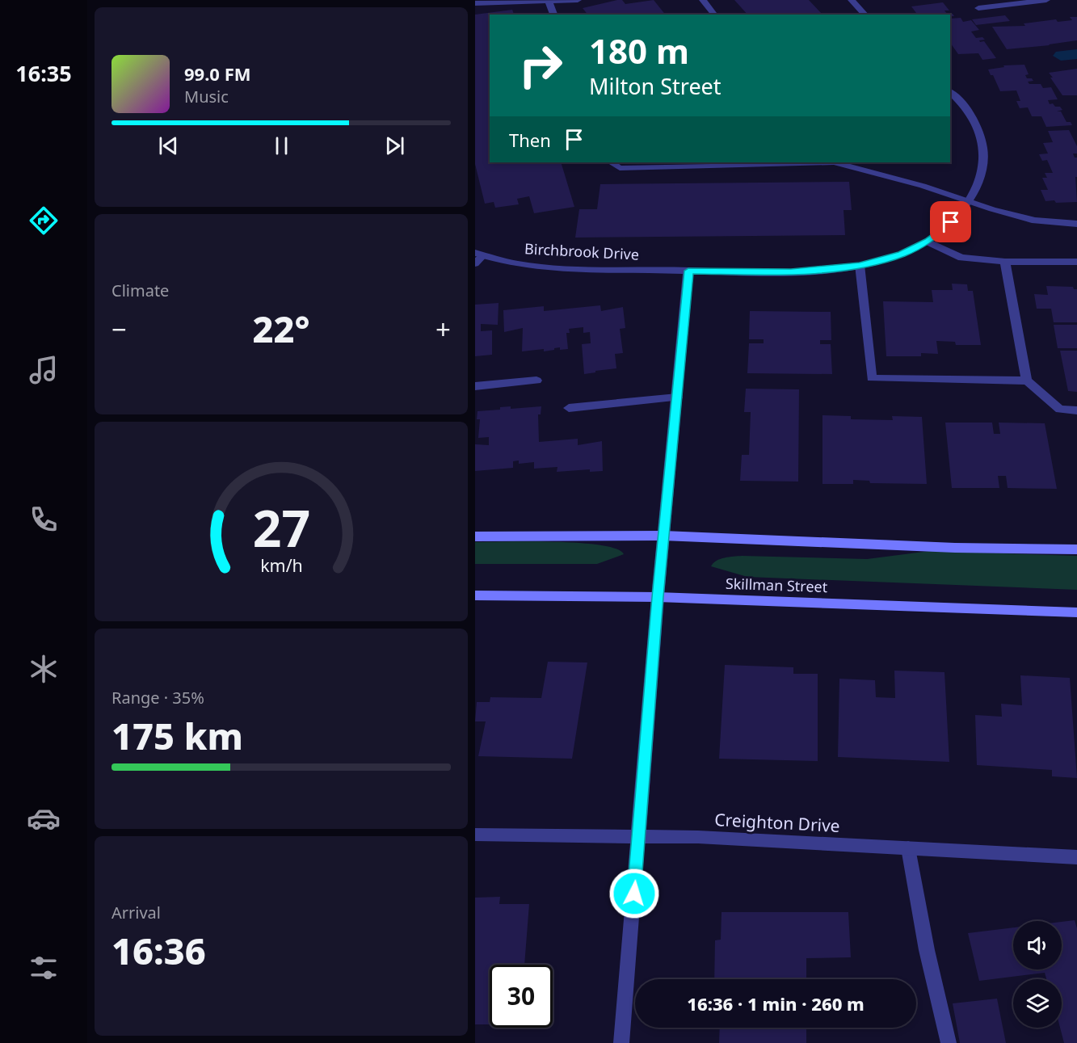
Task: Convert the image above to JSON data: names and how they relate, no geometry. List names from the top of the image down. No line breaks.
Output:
{"streets":{"main road":["Skillman Street"],"street":["Birchbrook Drive","Creighton Drive"]},"page":{"tabs":"16:35","turn":["180 m","Milton Street"],"song":["99.0 FM","Music"],"then":"Then","tile":["Climate",["Range · 35%","175 km"],["Arrival","16:36"]],"heat":["−","22°","+"],"limit":"30","trip":"16:36 · 1 min · 260 m","gauge":["27","km/h"]}}
